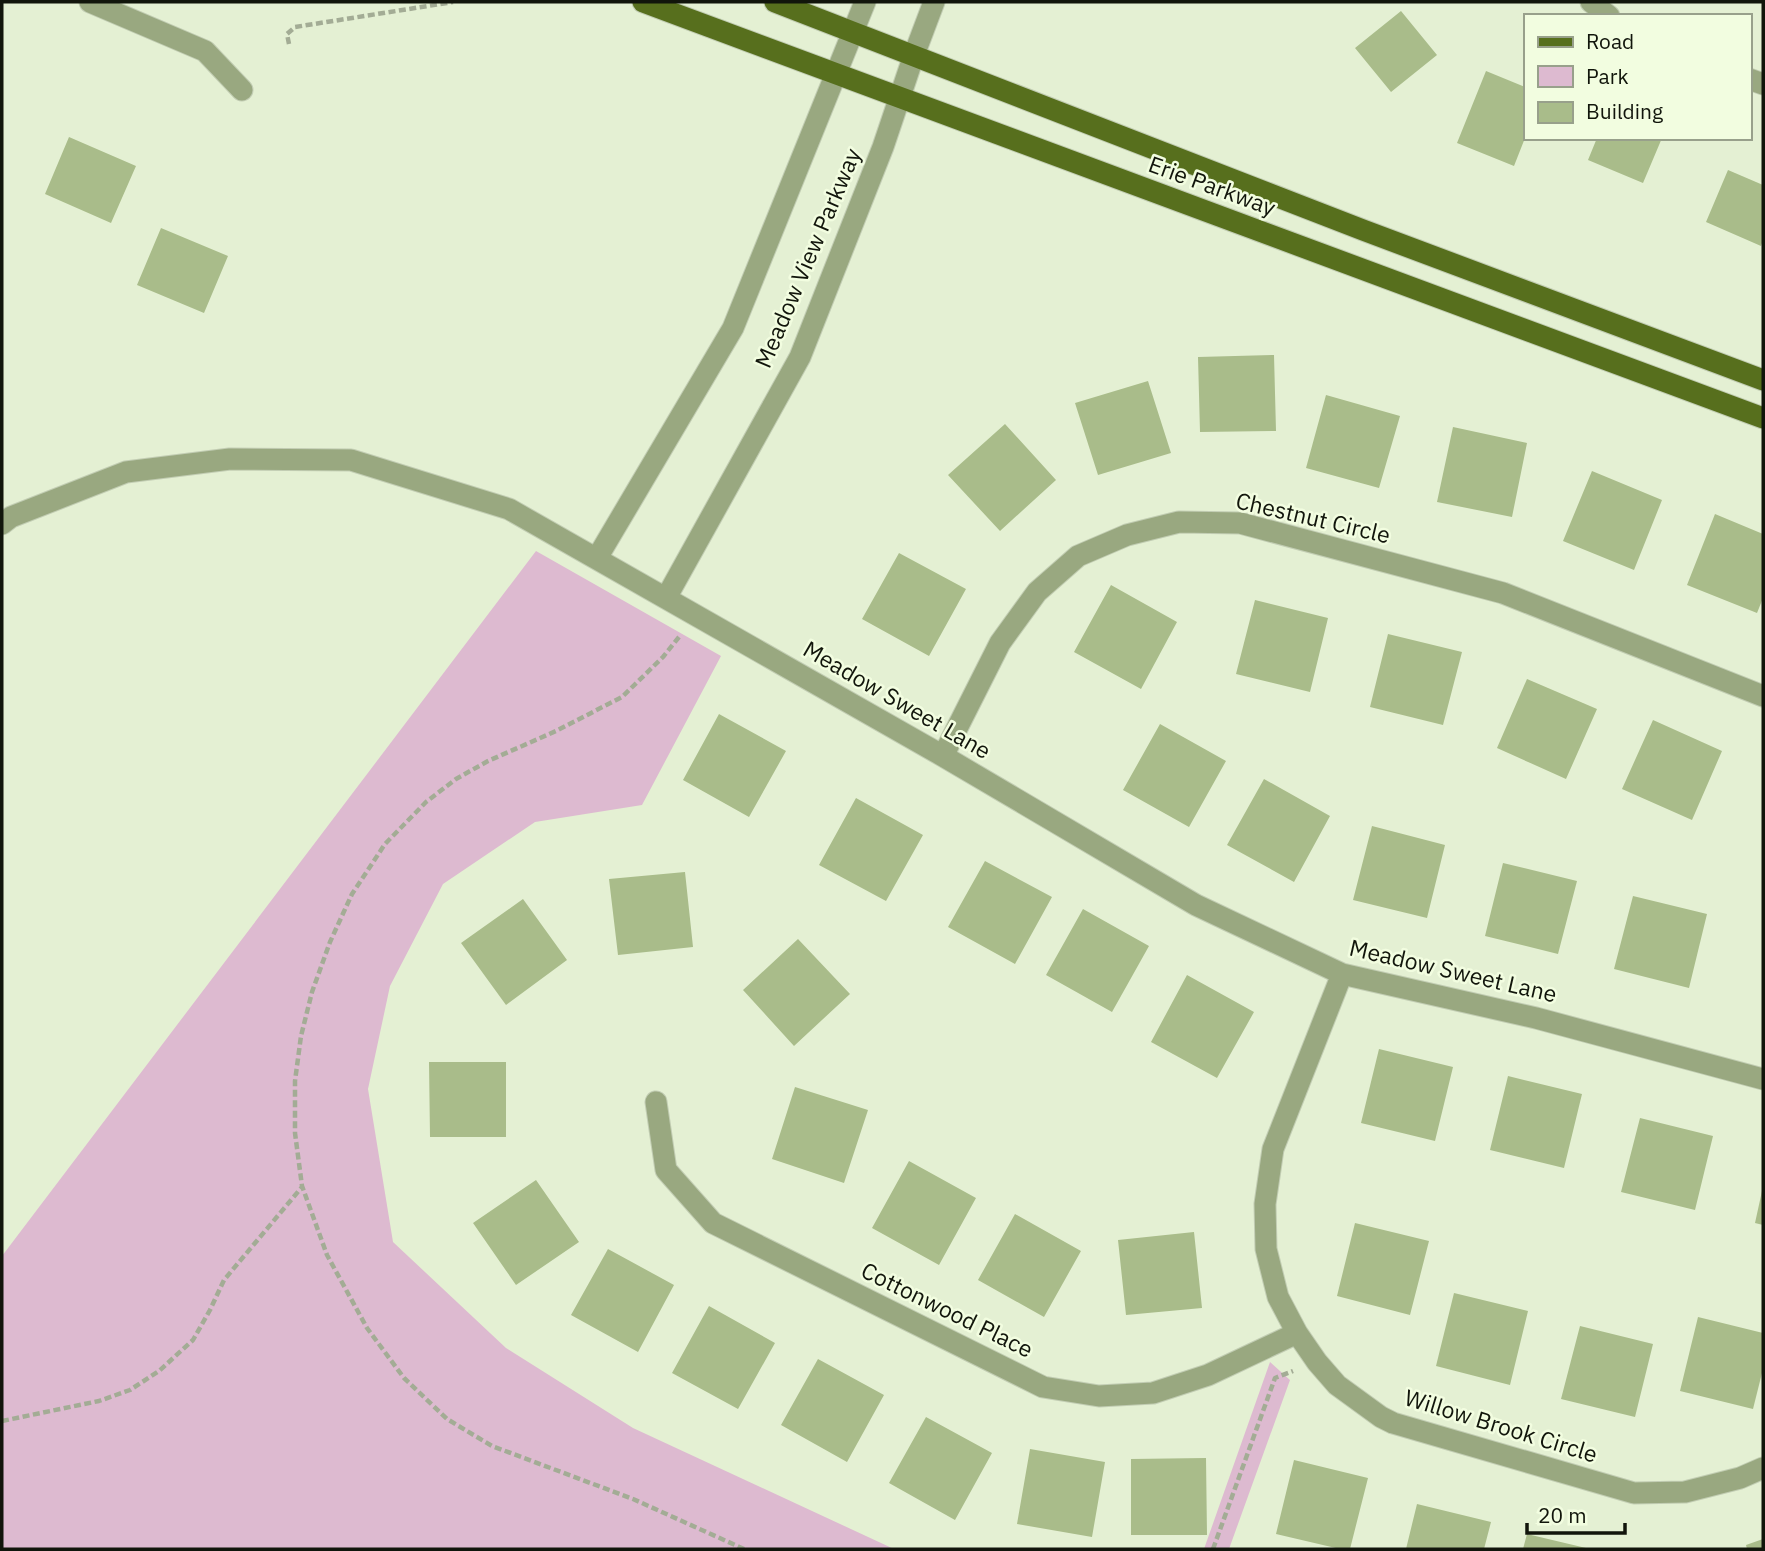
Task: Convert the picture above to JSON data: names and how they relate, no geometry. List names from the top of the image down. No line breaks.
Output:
{"streets":{"main road":["Erie Parkway"],"street":["Meadow View Parkway","Chestnut Circle","Meadow Sweet Lane","Cottonwood Place","Willow Brook Circle"]},"crossings":[["Erie Parkway","Meadow View Parkway"],["Meadow View Parkway","Meadow Sweet Lane"],["Chestnut Circle","Meadow Sweet Lane"],["Meadow Sweet Lane","Willow Brook Circle"],["Cottonwood Place","Willow Brook Circle"]],"legend":["Road","Park","Building"],"scale_bar":"20 m"}
